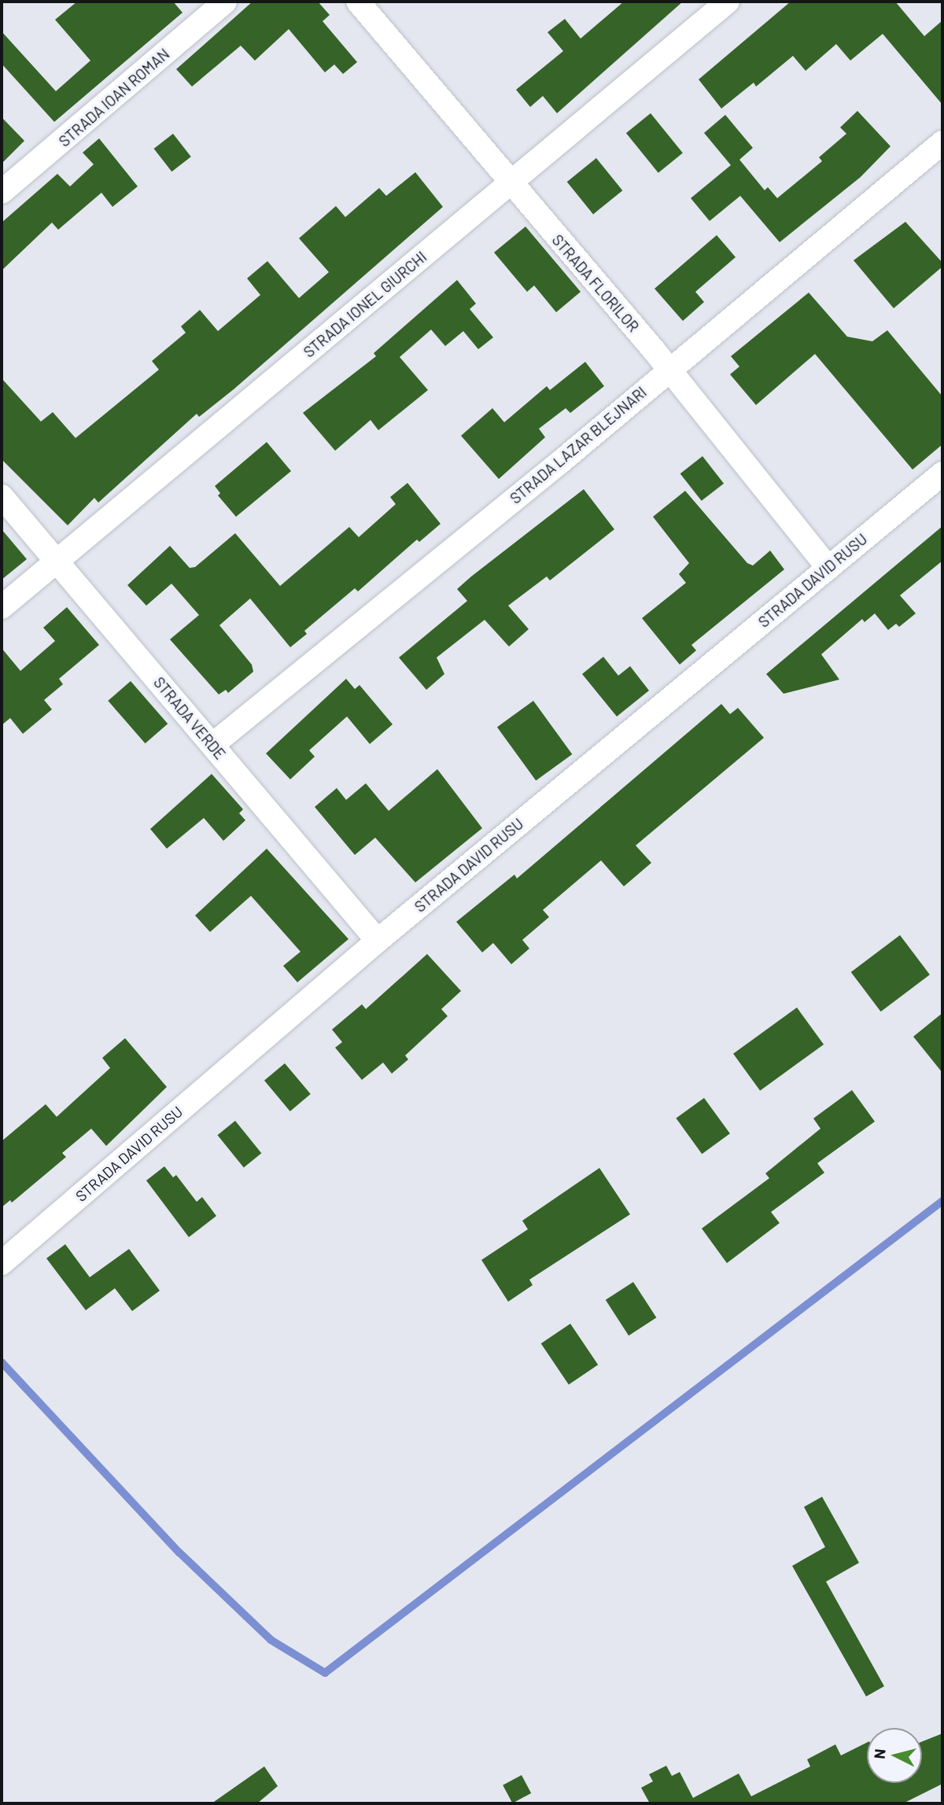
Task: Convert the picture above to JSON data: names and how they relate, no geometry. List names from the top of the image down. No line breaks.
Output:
{"streets":{"street":["STRADA IOAN ROMAN","STRADA FLORILOR","STRADA IONEL GIURCHI","STRADA LAZAR BLEJNARI","STRADA DAVID RUSU","STRADA VERDE"]},"crossings":[["STRADA FLORILOR","STRADA IONEL GIURCHI"],["STRADA FLORILOR","STRADA LAZAR BLEJNARI"],["STRADA FLORILOR","STRADA DAVID RUSU"],["STRADA IONEL GIURCHI","STRADA VERDE"],["STRADA LAZAR BLEJNARI","STRADA VERDE"],["STRADA DAVID RUSU","STRADA VERDE"]],"north":"left"}
